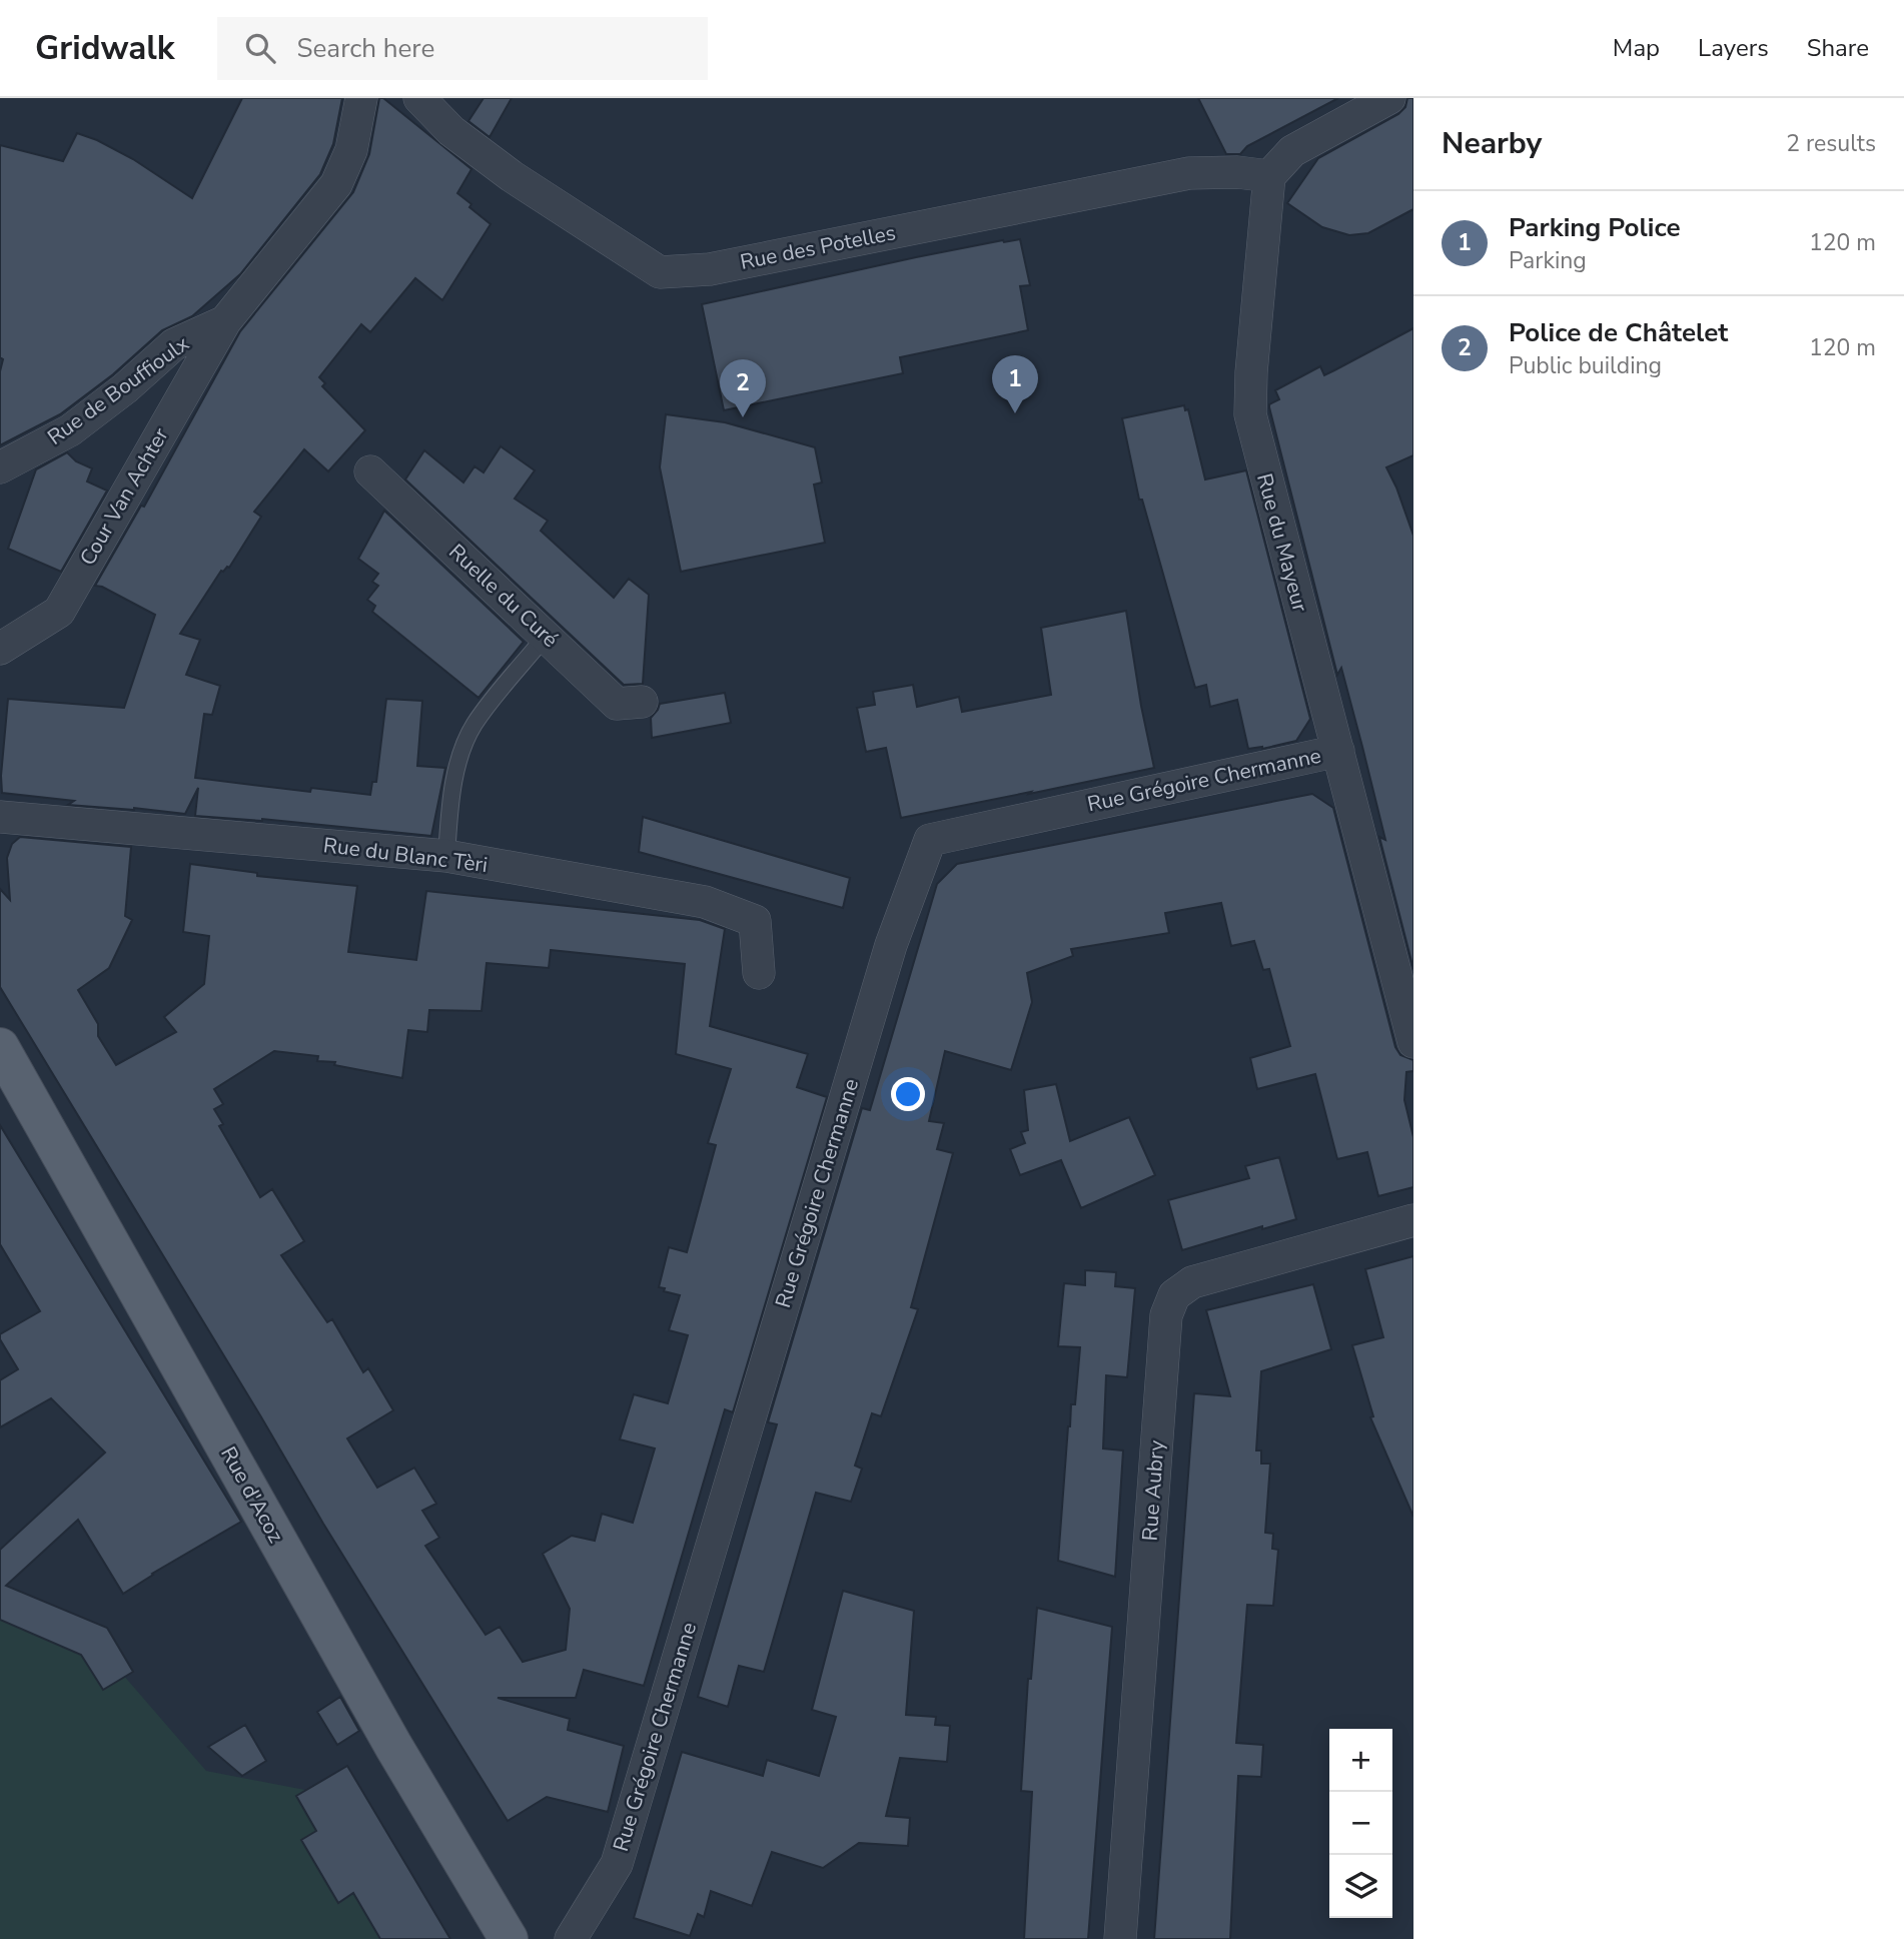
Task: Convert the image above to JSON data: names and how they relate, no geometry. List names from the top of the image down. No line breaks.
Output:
{"streets":{"main road":["Rue d'Acoz"],"street":["Rue des Potelles","Rue de Bouffioulx","Cour Van Achter","Rue du Mayeur","Ruelle du Curé","Rue Grégoire Chermanne","Rue du Blanc Tèri","Rue Aubry"]},"crossings":[["Rue des Potelles","Rue du Mayeur"],["Rue de Bouffioulx","Cour Van Achter"],["Rue du Mayeur","Rue Grégoire Chermanne"]],"page":{"header":"Gridwalk","search":"Search here","nav":["Map","Layers","Share"],"heading":["Nearby","2 results"],"list":[{"mark":"1","name":"Parking Police","note":"Parking","value":"120 m"},{"mark":"2","name":"Police de Châtelet","note":"Public building","value":"120 m"}],"pins":["1","2"],"map_buttons":["+","−"]}}
